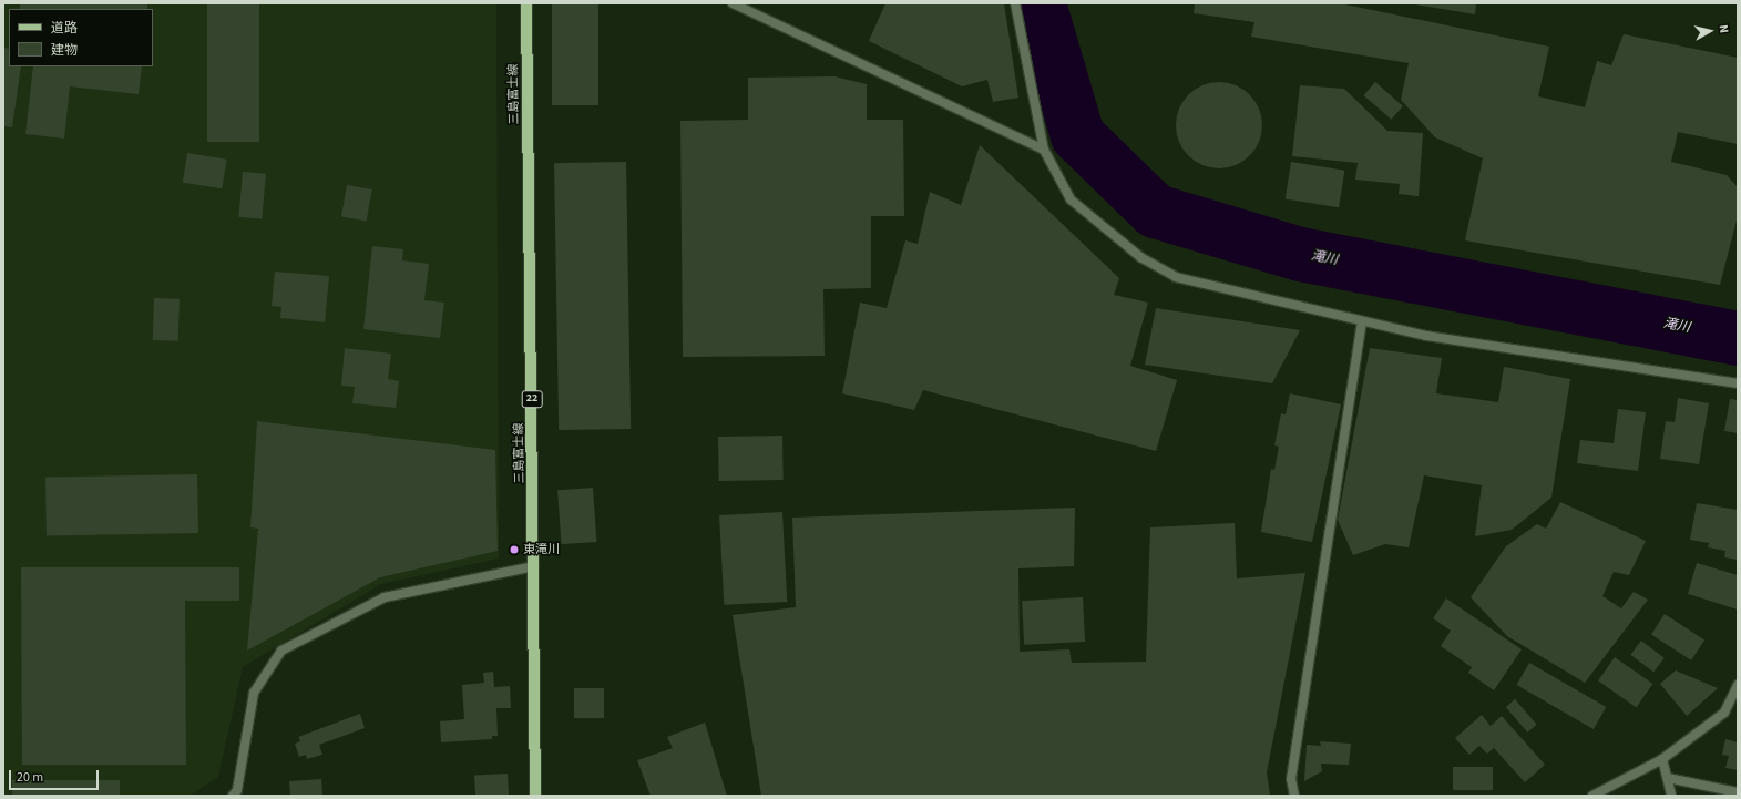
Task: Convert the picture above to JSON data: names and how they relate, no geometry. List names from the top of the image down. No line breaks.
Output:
{"streets":{"main road":["三島富士線","22"]},"water":["滝川"],"places":["東滝川"],"legend":["道路","建物"],"scale_bar":"20 m","north":"right"}
